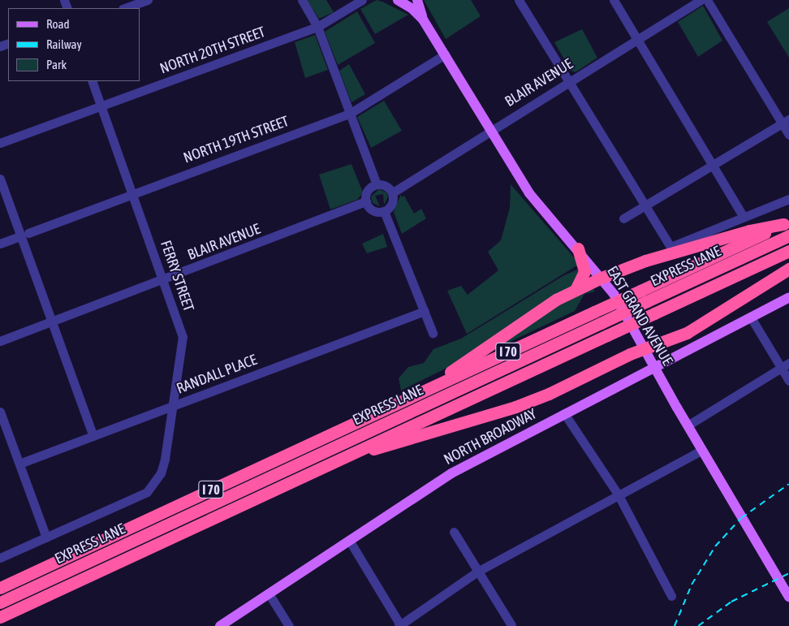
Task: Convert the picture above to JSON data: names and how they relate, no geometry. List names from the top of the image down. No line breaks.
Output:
{"streets":{"highway":["EXPRESS LANE","I 70"],"main road":["EAST GRAND AVENUE","NORTH BROADWAY"],"street":["NORTH 20TH STREET","BLAIR AVENUE","NORTH 19TH STREET","FERRY STREET","RANDALL PLACE"]},"crossings":[["NORTH 20TH STREET","FERRY STREET"],["BLAIR AVENUE","FERRY STREET"],["BLAIR AVENUE","EAST GRAND AVENUE"],["NORTH 19TH STREET","FERRY STREET"],["NORTH 19TH STREET","EAST GRAND AVENUE"],["FERRY STREET","RANDALL PLACE"],["EAST GRAND AVENUE","NORTH BROADWAY"]],"legend":["Road","Railway","Park"]}
